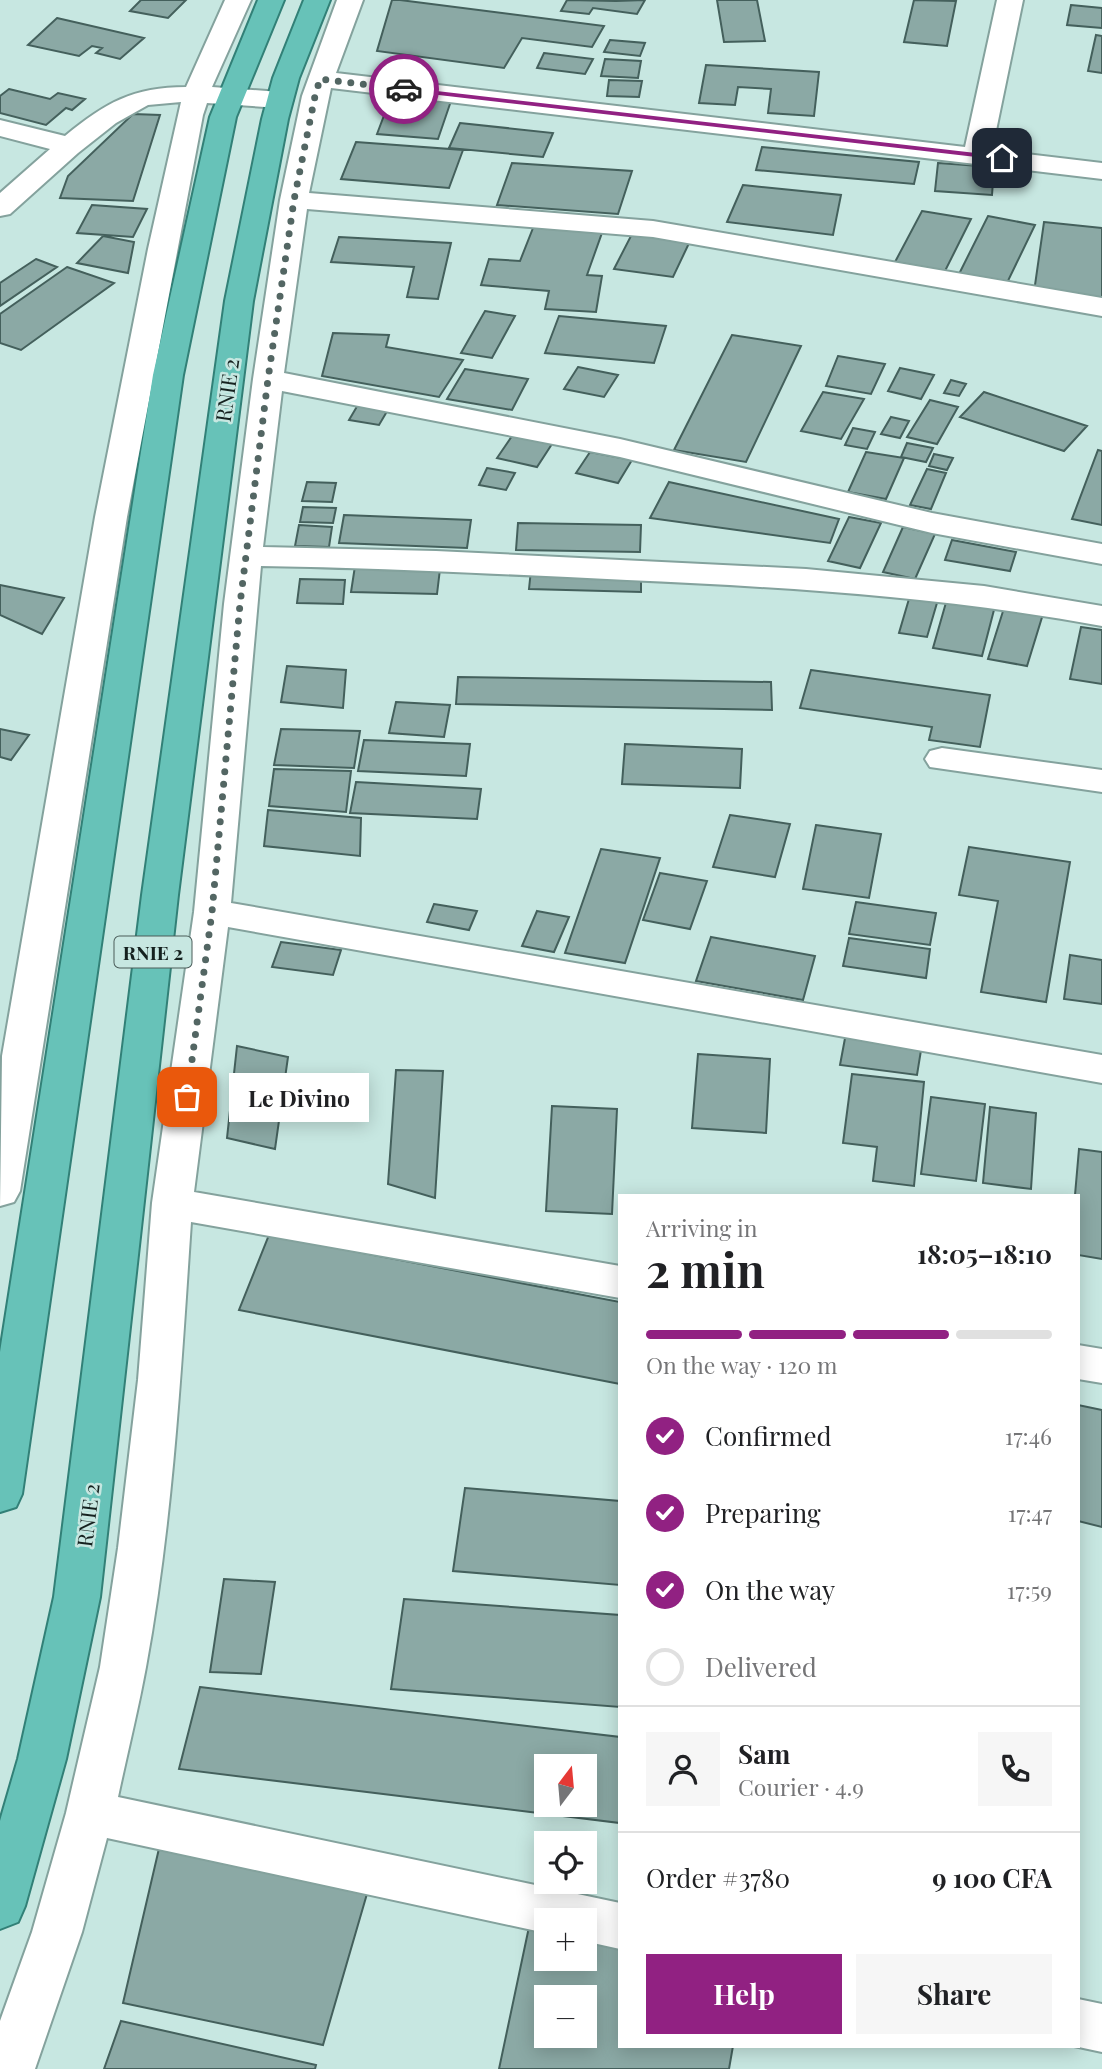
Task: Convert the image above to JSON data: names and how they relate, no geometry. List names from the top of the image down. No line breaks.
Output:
{"streets":{"highway":["RNIE 2"]},"places":["Le Divino"],"north":"top","page":{"bubble":"Le Divino","heading":["2 min","Arriving in","18:05–18:10"],"panel":["Sam","Courier · 4.9","Order #3780","9 100 CFA"],"bar":"On the way · 120 m","list":[["Confirmed","17:46"],["Preparing","17:47"],["On the way","17:59"],"Delivered"],"map_buttons":["+","−"],"buttons":["Help","Share"]}}
